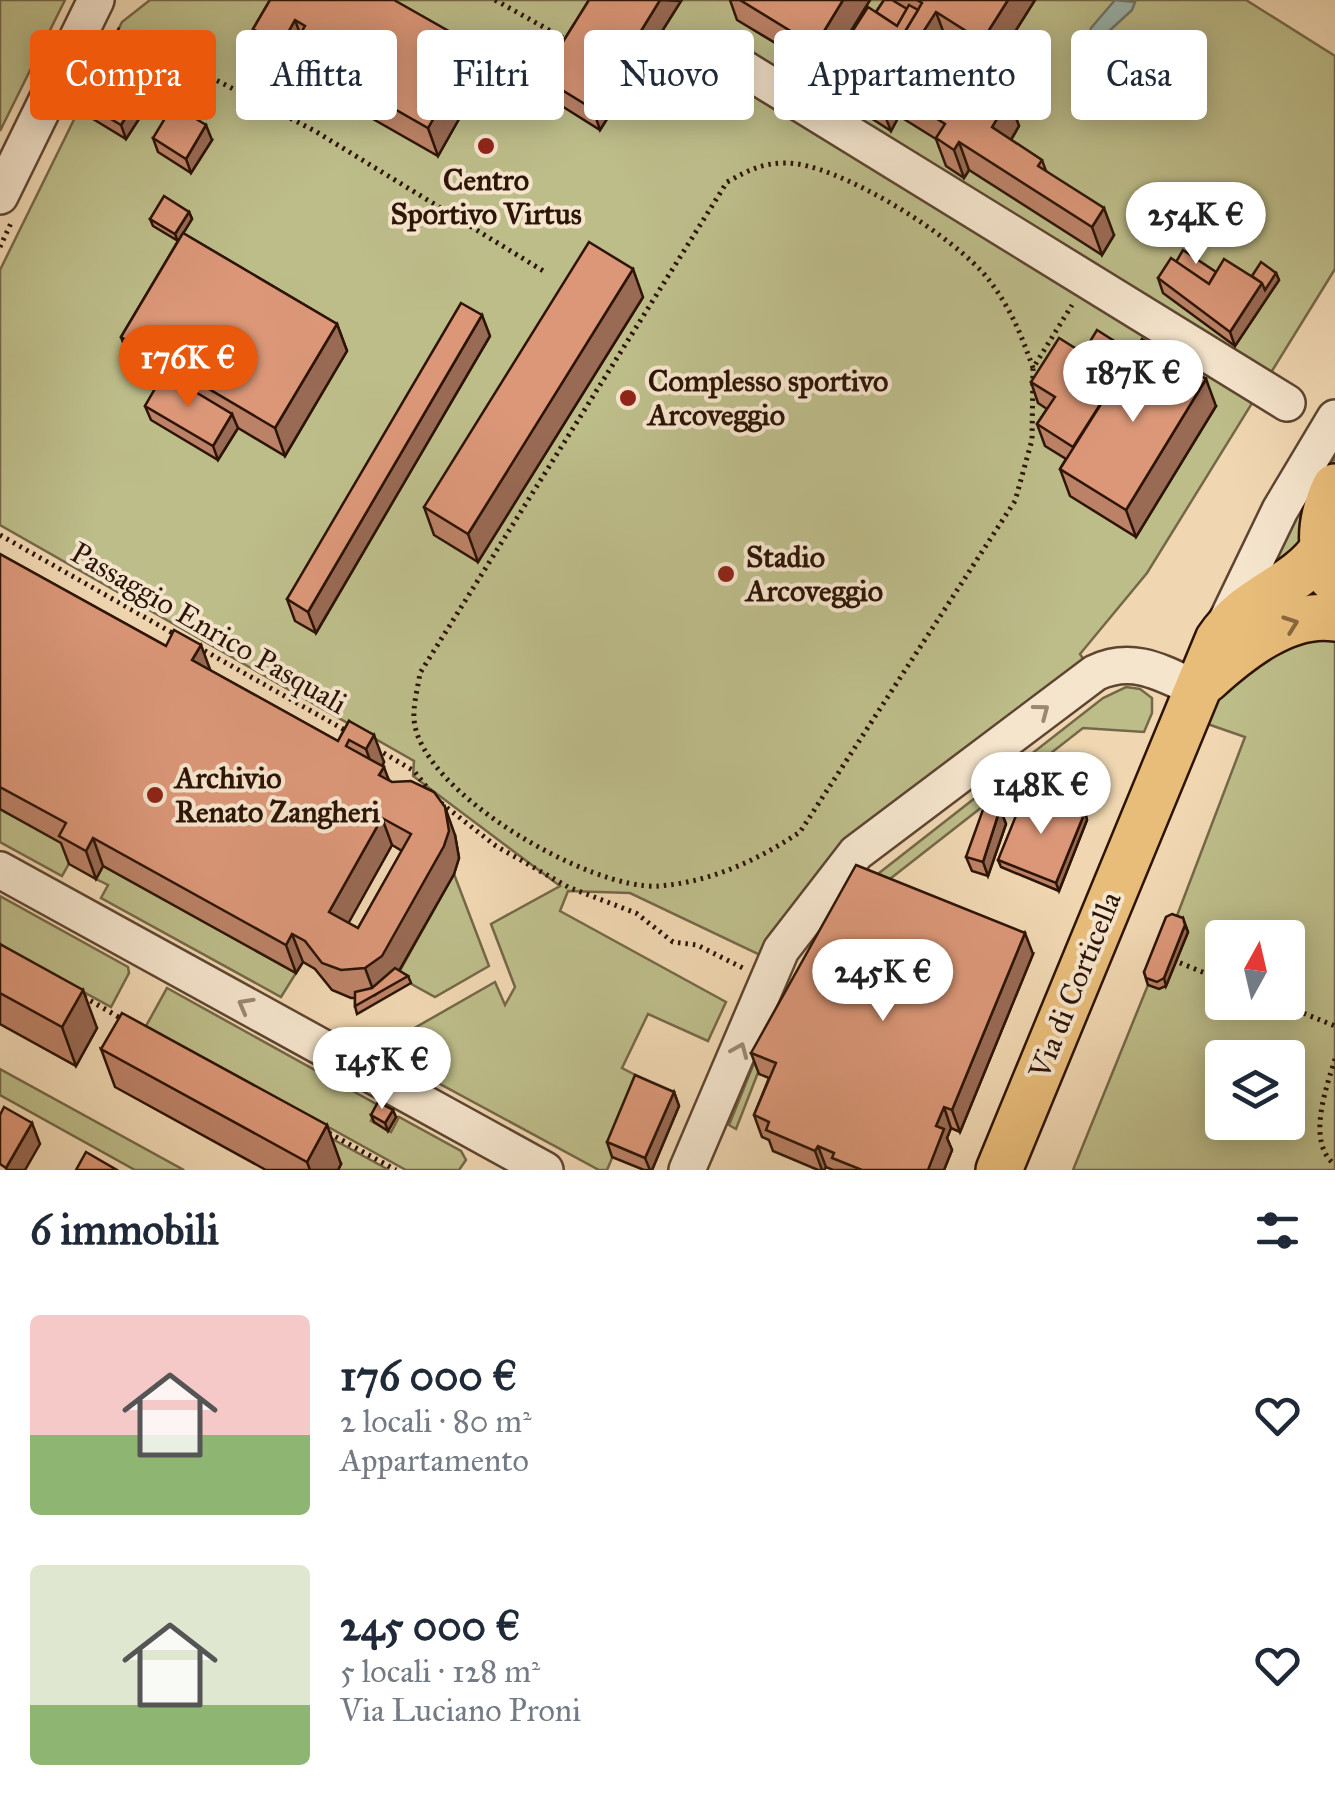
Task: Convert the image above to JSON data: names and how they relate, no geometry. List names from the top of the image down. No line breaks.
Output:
{"streets":{"main road":["Via di Corticella"],"path":["Passaggio Enrico Pasquali"]},"places":["Centro Sportivo Virtus","Complesso sportivo Arcoveggio","Stadio Arcoveggio","Archivio Renato Zangheri"],"north":"top","page":{"chip":["Compra","Affitta","Filtri","Nuovo","Appartamento","Casa"],"price":["254K €","176K €","187K €","148K €","245K €","145K €"],"heading":"6 immobili","list":[{"name":"176 000 €","note":"2 locali · 80 m² · Appartamento"},{"name":"245 000 €","note":"5 locali · 128 m² · Via Luciano Proni"}]}}
